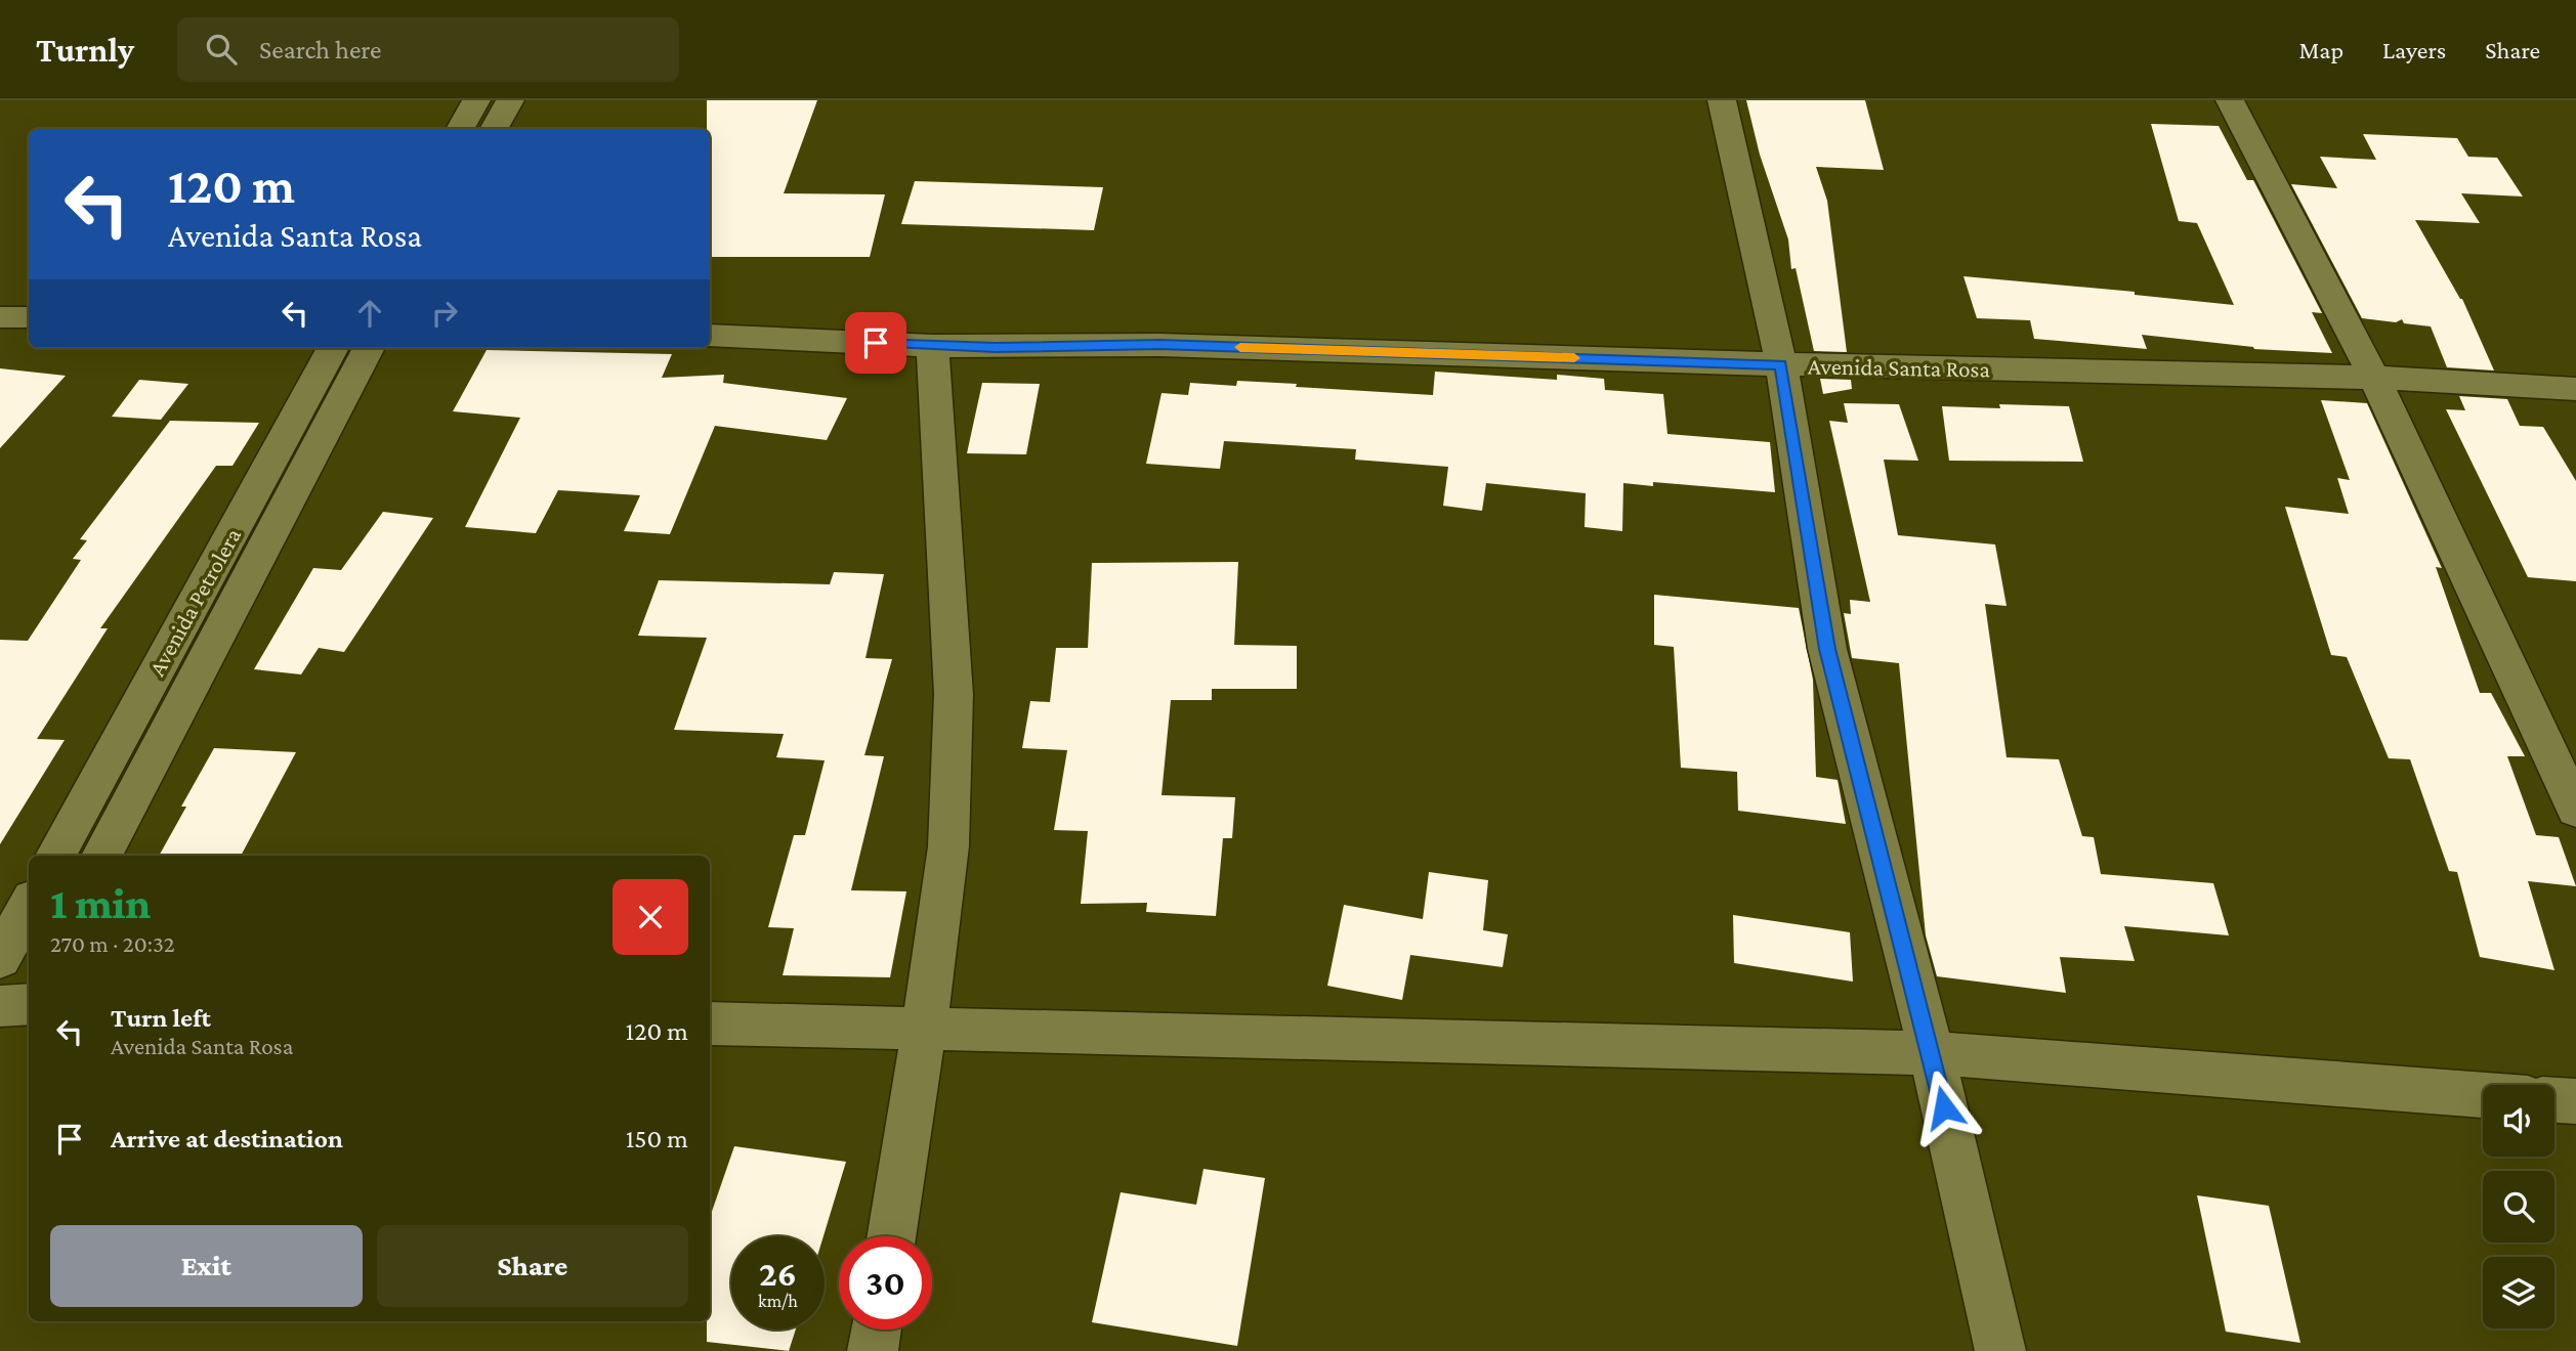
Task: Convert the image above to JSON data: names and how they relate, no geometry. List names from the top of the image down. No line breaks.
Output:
{"streets":{"street":["Avenida Santa Rosa","Avenida Petrolera"]},"page":{"header":"Turnly","search":"Search here","nav":["Map","Layers","Share"],"turn":["120 m","Avenida Santa Rosa"],"heading":["1 min","270 m · 20:32"],"list":[{"name":"Turn left","note":"Avenida Santa Rosa","value":"120 m"},{"name":"Arrive at destination","value":"150 m"}],"buttons":["Exit","Share"],"speed":"26 km/h","limit":"30"}}
